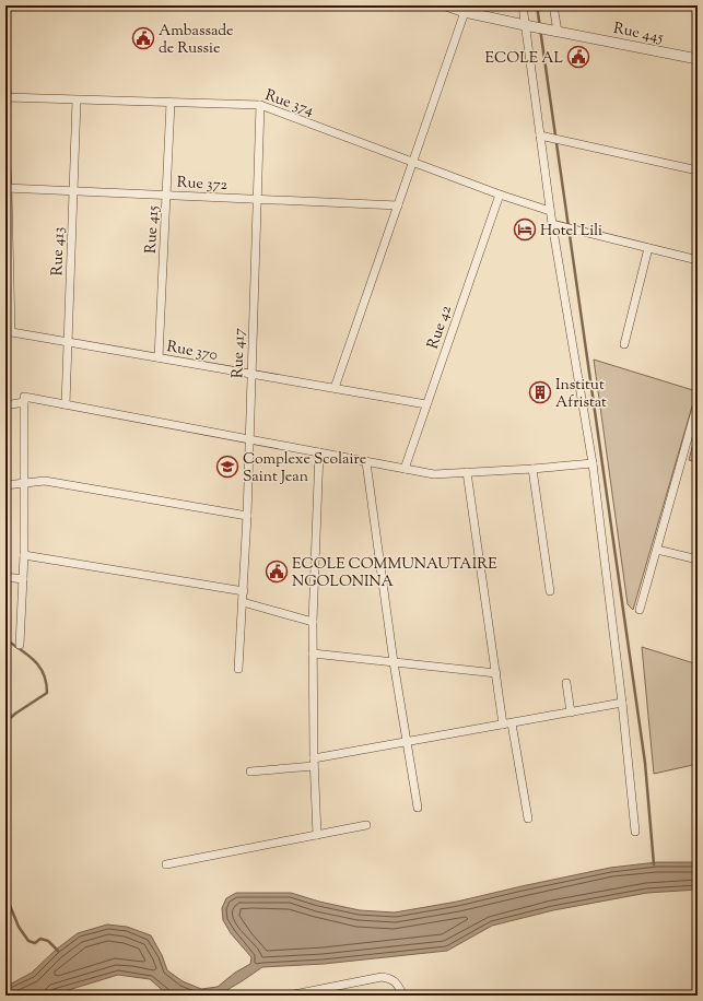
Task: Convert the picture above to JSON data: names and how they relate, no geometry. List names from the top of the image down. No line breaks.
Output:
{"streets":{"street":["Rue 445","Rue 374","Rue 372","Rue 415","Rue 413","Rue 42","Rue 370","Rue 417"]},"crossings":[["Rue 374","Rue 415"],["Rue 374","Rue 413"],["Rue 374","Rue 42"],["Rue 374","Rue 417"],["Rue 372","Rue 415"],["Rue 372","Rue 413"],["Rue 372","Rue 417"],["Rue 415","Rue 370"],["Rue 413","Rue 370"],["Rue 42","Rue 370"],["Rue 370","Rue 417"]],"places":{"public building":["Ambassade de Russie","ECOLE AL","ECOLE COMMUNAUTAIRE NGOLONINA"],"hotel":["Hotel Lili"],"building":["Institut Afristat"],"school or university":["Complexe Scolaire Saint Jean"]}}
